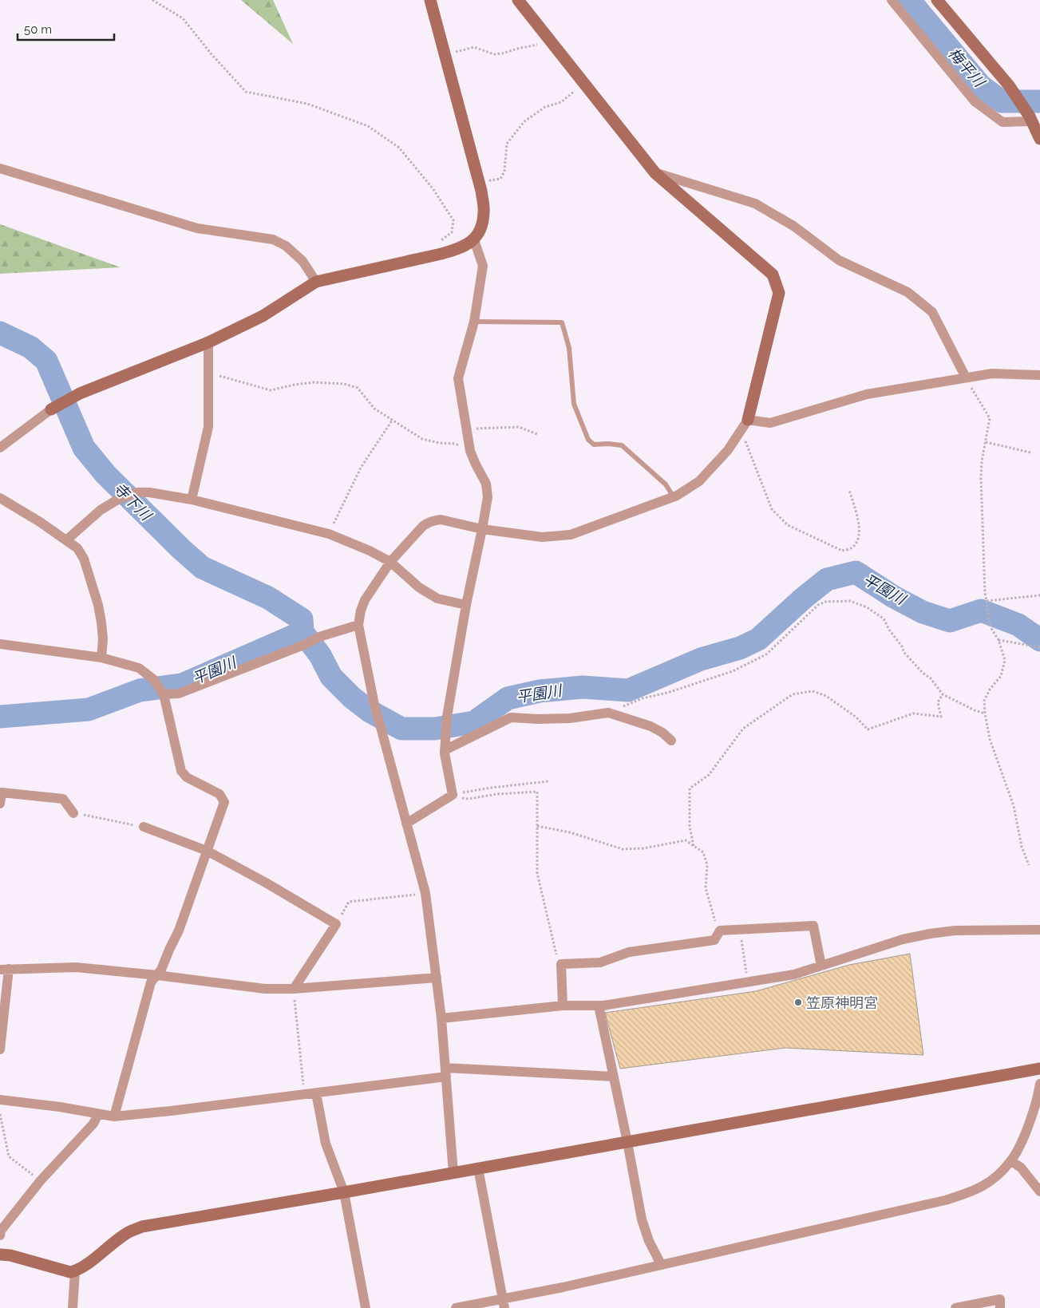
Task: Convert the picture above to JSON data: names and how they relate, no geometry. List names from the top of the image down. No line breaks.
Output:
{"water":["梅平川","寺下川","平園川"],"places":["笠原神明宮"],"scale_bar":"50 m"}
